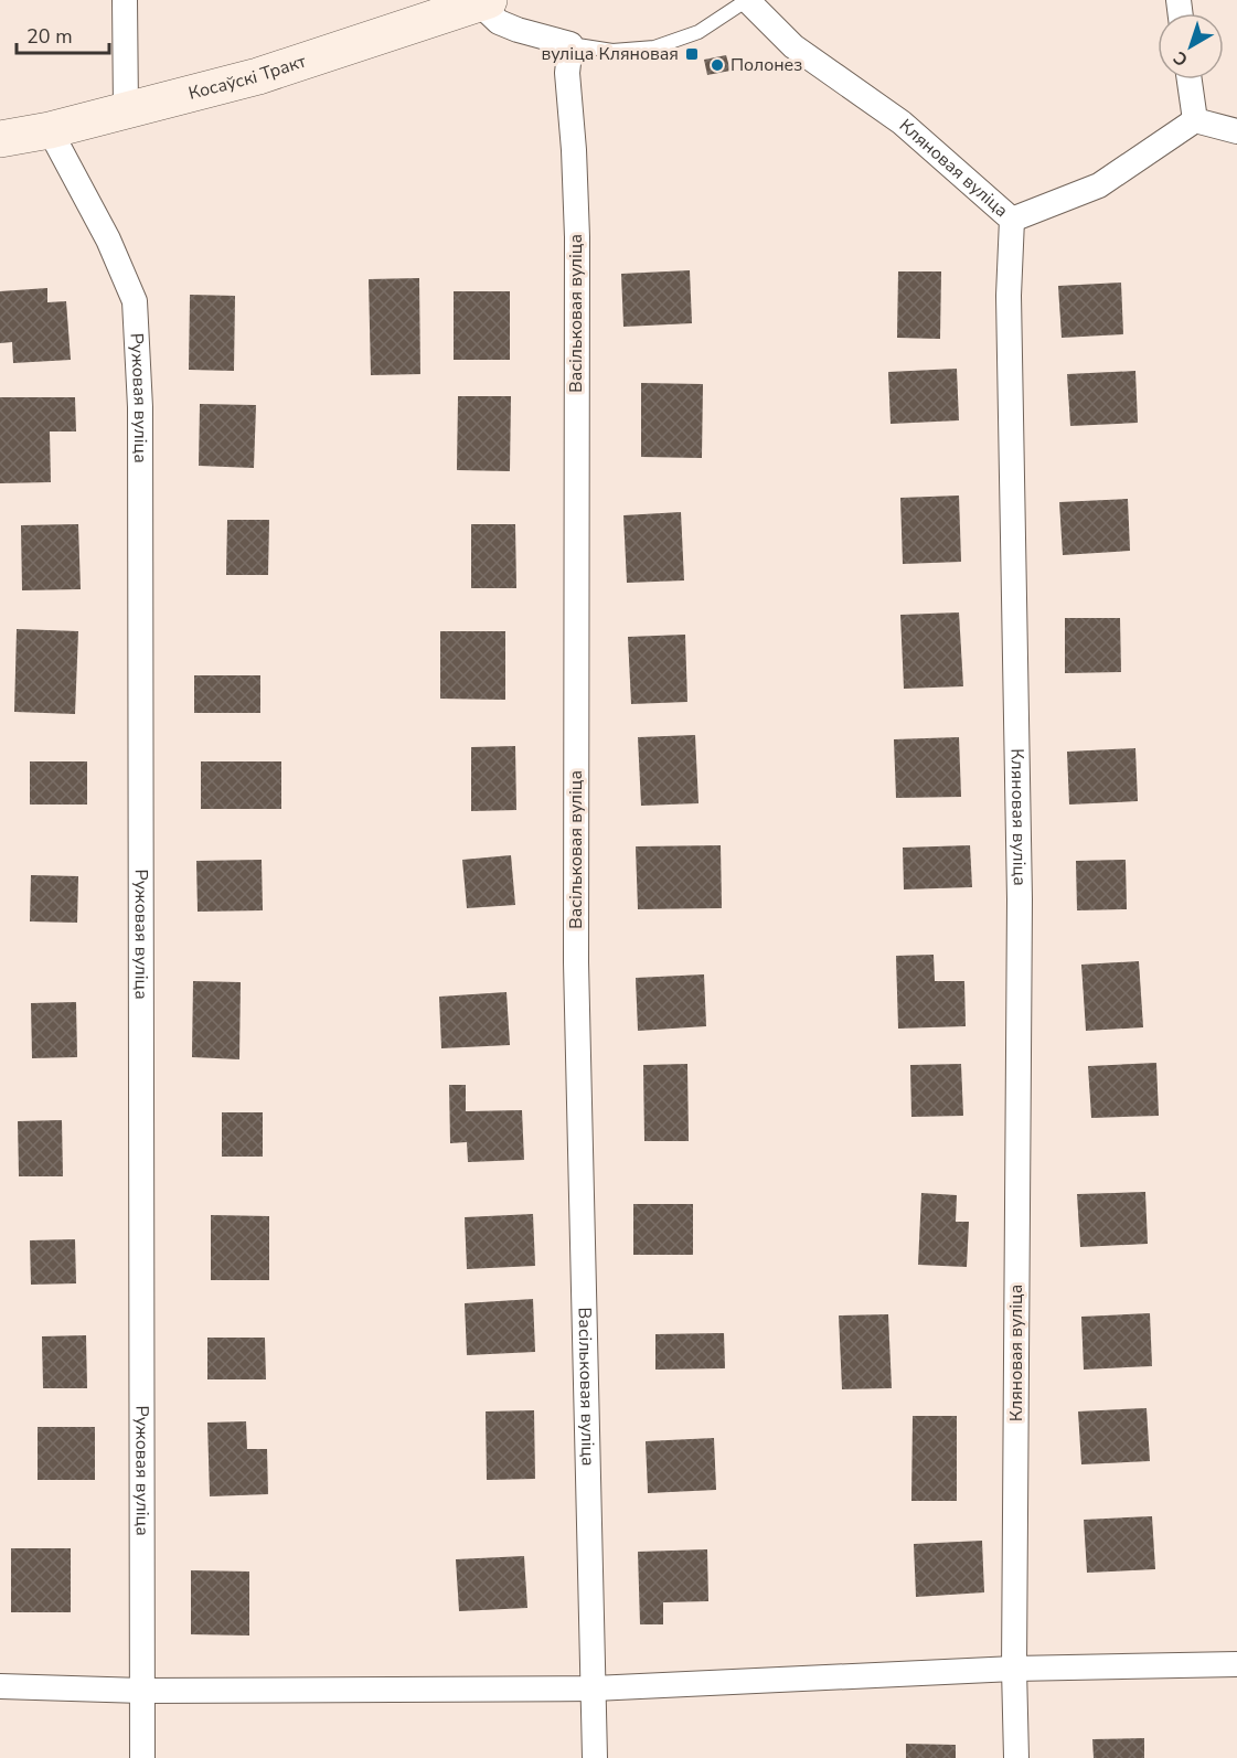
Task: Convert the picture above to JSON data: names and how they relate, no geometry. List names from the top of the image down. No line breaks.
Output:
{"streets":{"main road":["Косаўскі Тракт"],"street":["Кляновая вуліца","Васільковая вуліца","Ружовая вуліца"]},"crossings":[["Косаўскі Тракт","Ружовая вуліца"]],"places":{"transit":["вуліца Кляновая"],"other":["Полонез"]},"scale_bar":"20 m","north":"bottom left"}
